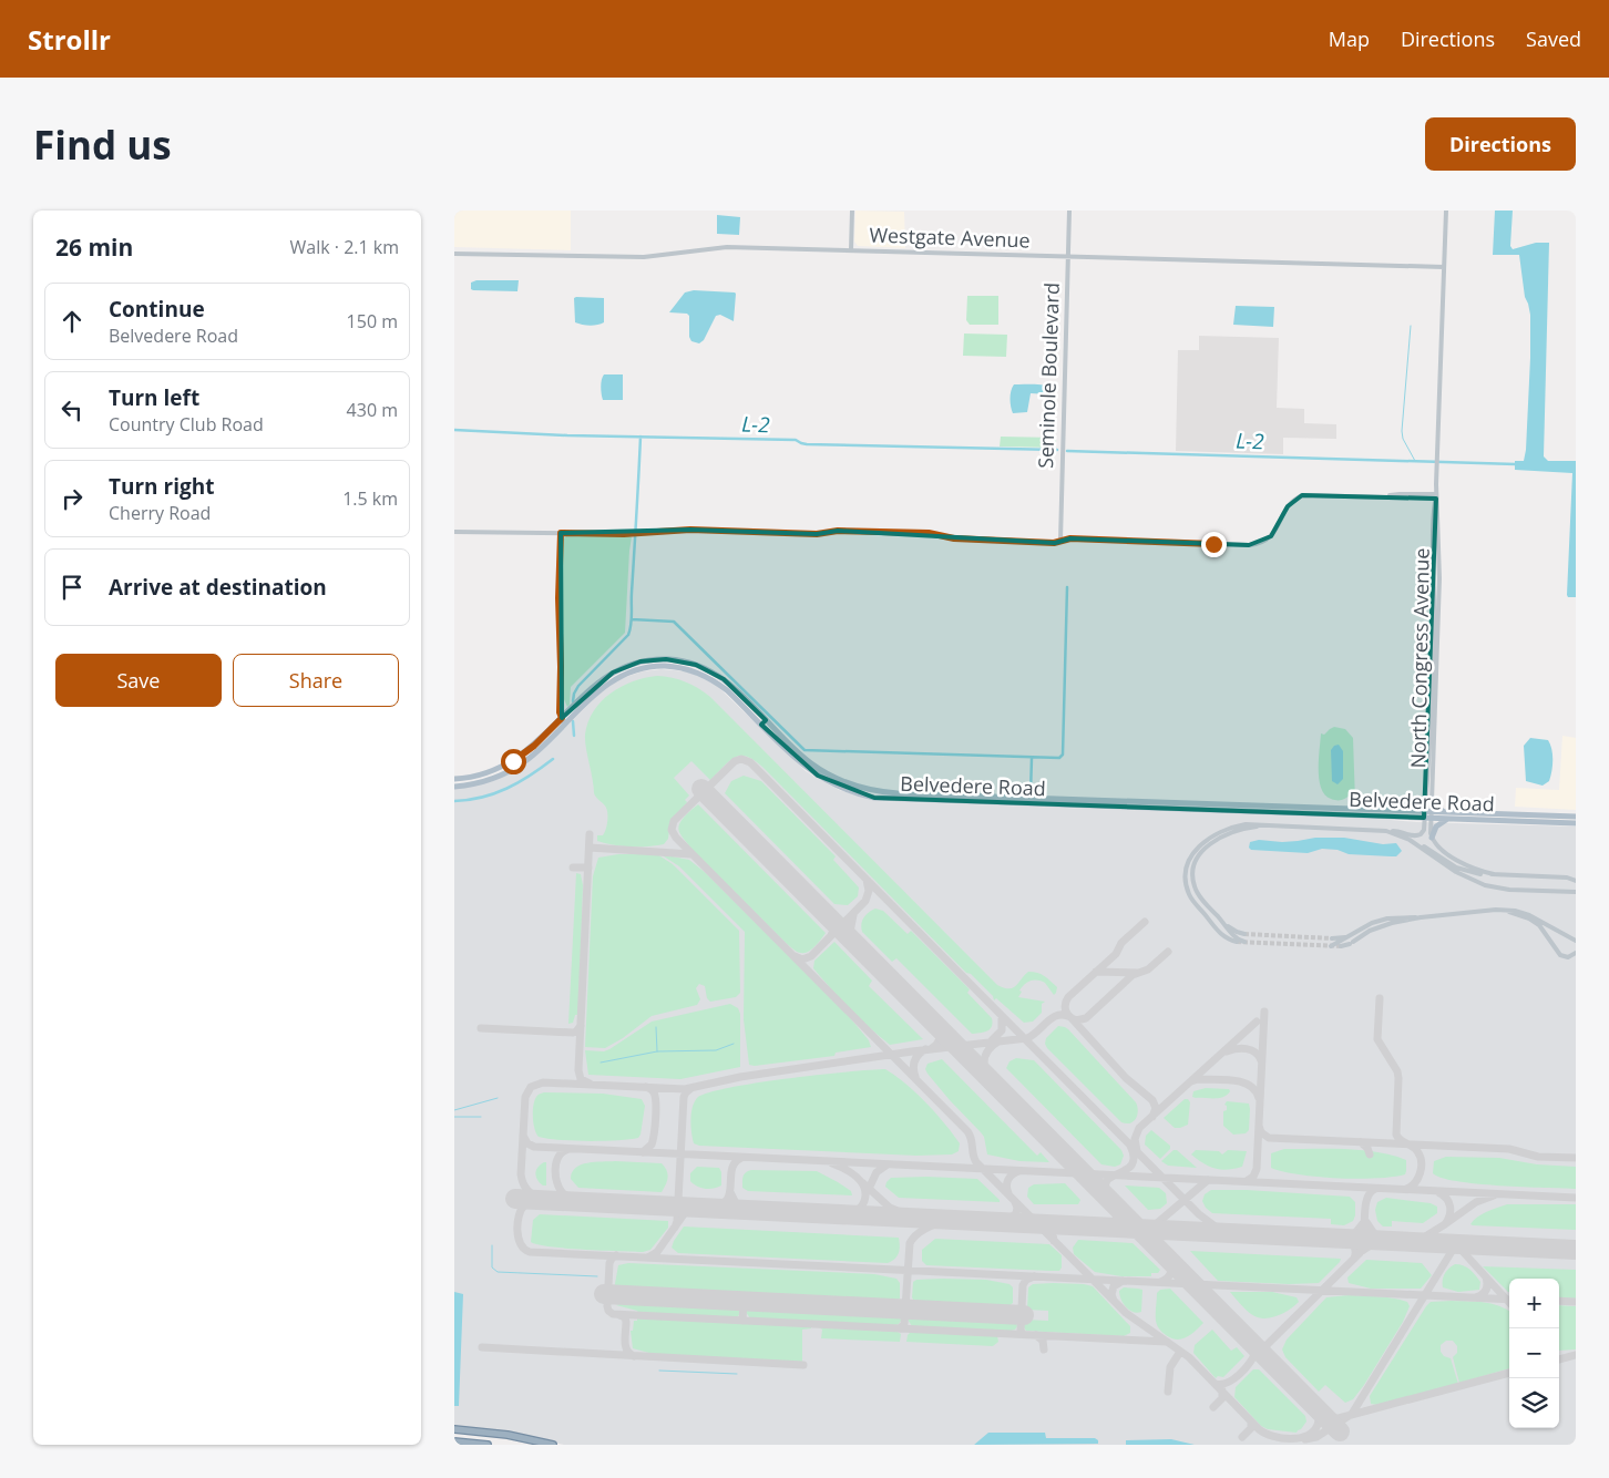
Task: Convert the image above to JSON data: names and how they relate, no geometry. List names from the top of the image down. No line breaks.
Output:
{"streets":{"main road":["Belvedere Road"],"street":["Westgate Avenue","Seminole Boulevard","North Congress Avenue"]},"crossings":[["Westgate Avenue","Seminole Boulevard"],["Westgate Avenue","North Congress Avenue"],["North Congress Avenue","Belvedere Road"]],"water":["L-2"],"page":{"header":"Strollr","nav":["Map","Directions","Saved"],"buttons":["Directions",["Save","Share"]],"title":"Find us","heading":["26 min","Walk · 2.1 km"],"list":[["Continue","Belvedere Road","150 m"],["Turn left","Country Club Road","430 m"],["Turn right","Cherry Road","1.5 km"],"Arrive at destination"],"map_buttons":["+","−"]}}
